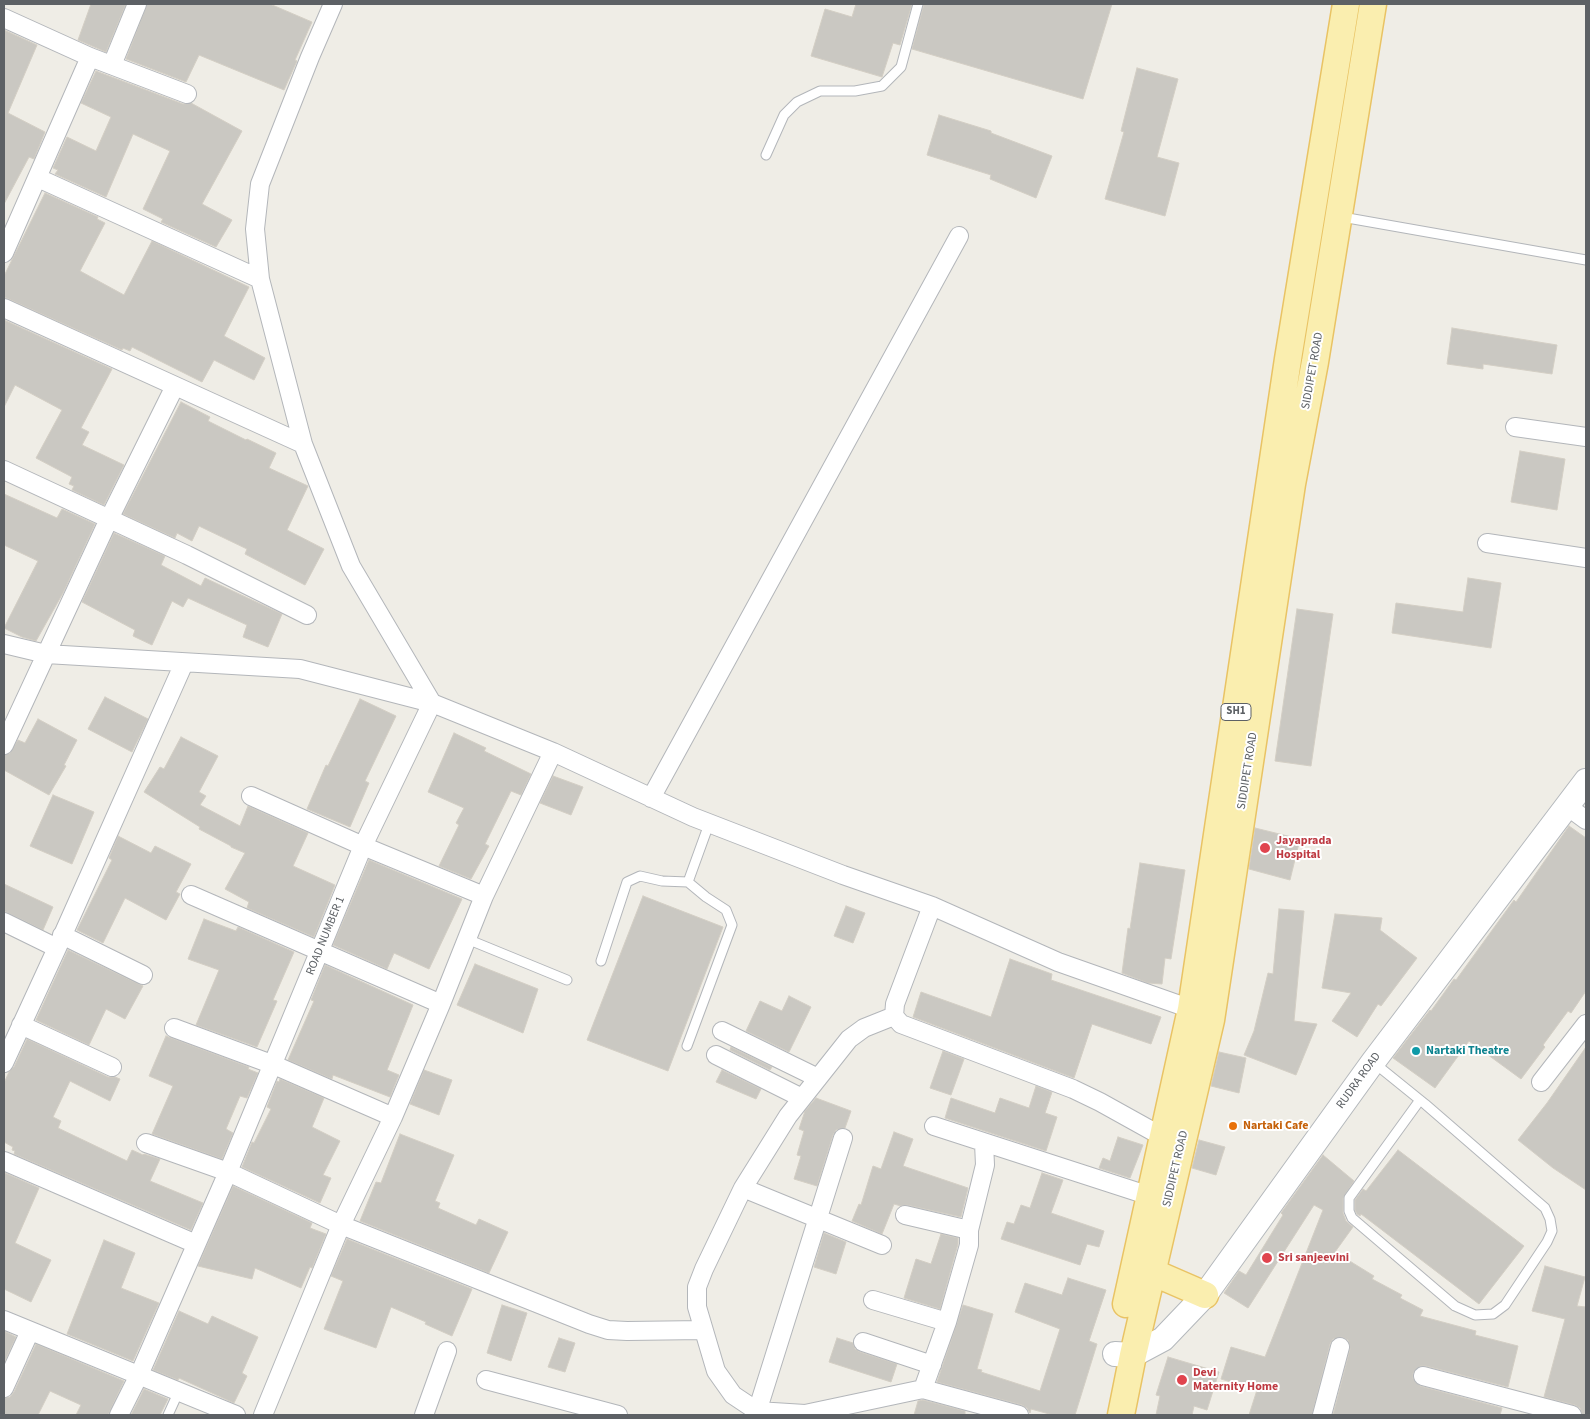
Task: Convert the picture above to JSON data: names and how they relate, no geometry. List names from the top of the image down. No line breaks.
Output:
{"streets":{"main road":["SIDDIPET ROAD","SH1","RUDRA ROAD"],"street":["ROAD NUMBER 1"]},"crossings":[["SIDDIPET ROAD","RUDRA ROAD"]],"places":["Jayaprada Hospital","Nartaki Theatre","Nartaki Cafe","Sri sanjeevini","Devi Maternity Home"]}
